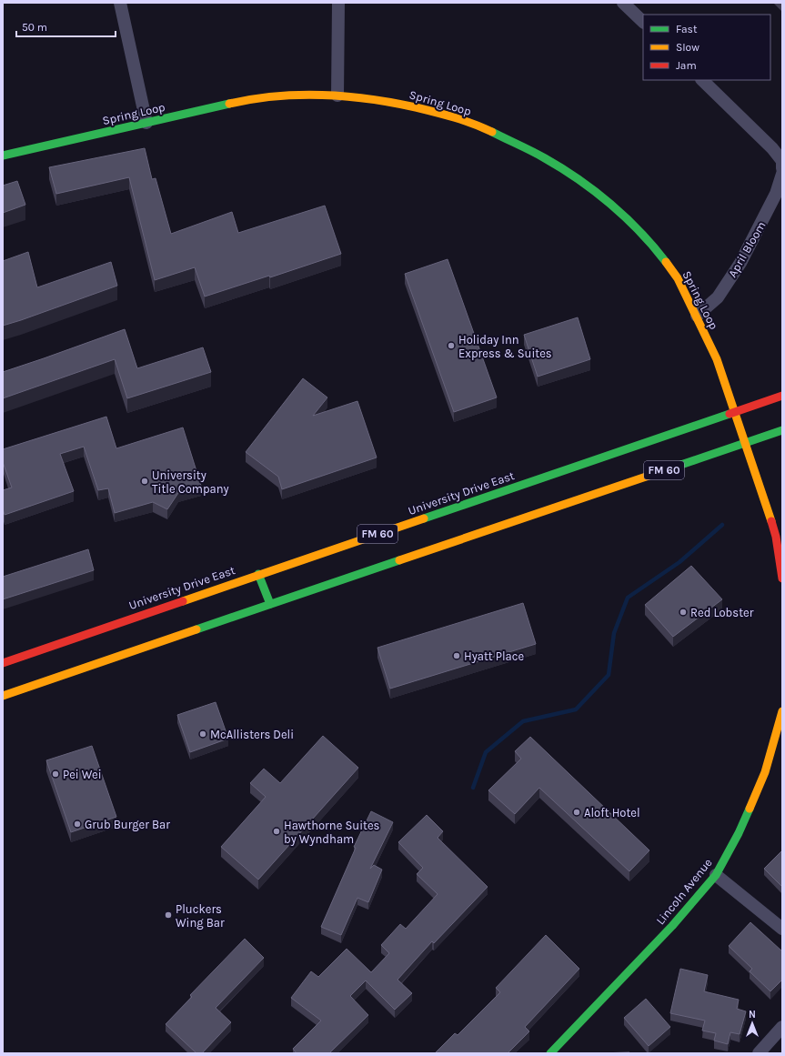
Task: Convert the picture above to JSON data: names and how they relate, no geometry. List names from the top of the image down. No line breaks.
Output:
{"streets":{"main road":["Spring Loop","FM 60","University Drive East","Lincoln Avenue"],"street":["April Bloom"]},"crossings":[["Spring Loop","April Bloom"],["Spring Loop","FM 60"],["Spring Loop","University Drive East"]],"places":["Holiday Inn Express & Suites","University Title Company","Red Lobster","Hyatt Place","McAllisters Deli","Pei Wei","Aloft Hotel","Grub Burger Bar","Hawthorne Suites by Wyndham","Pluckers Wing Bar"],"legend":["Fast","Slow","Jam"],"scale_bar":"50 m","north":"top"}
